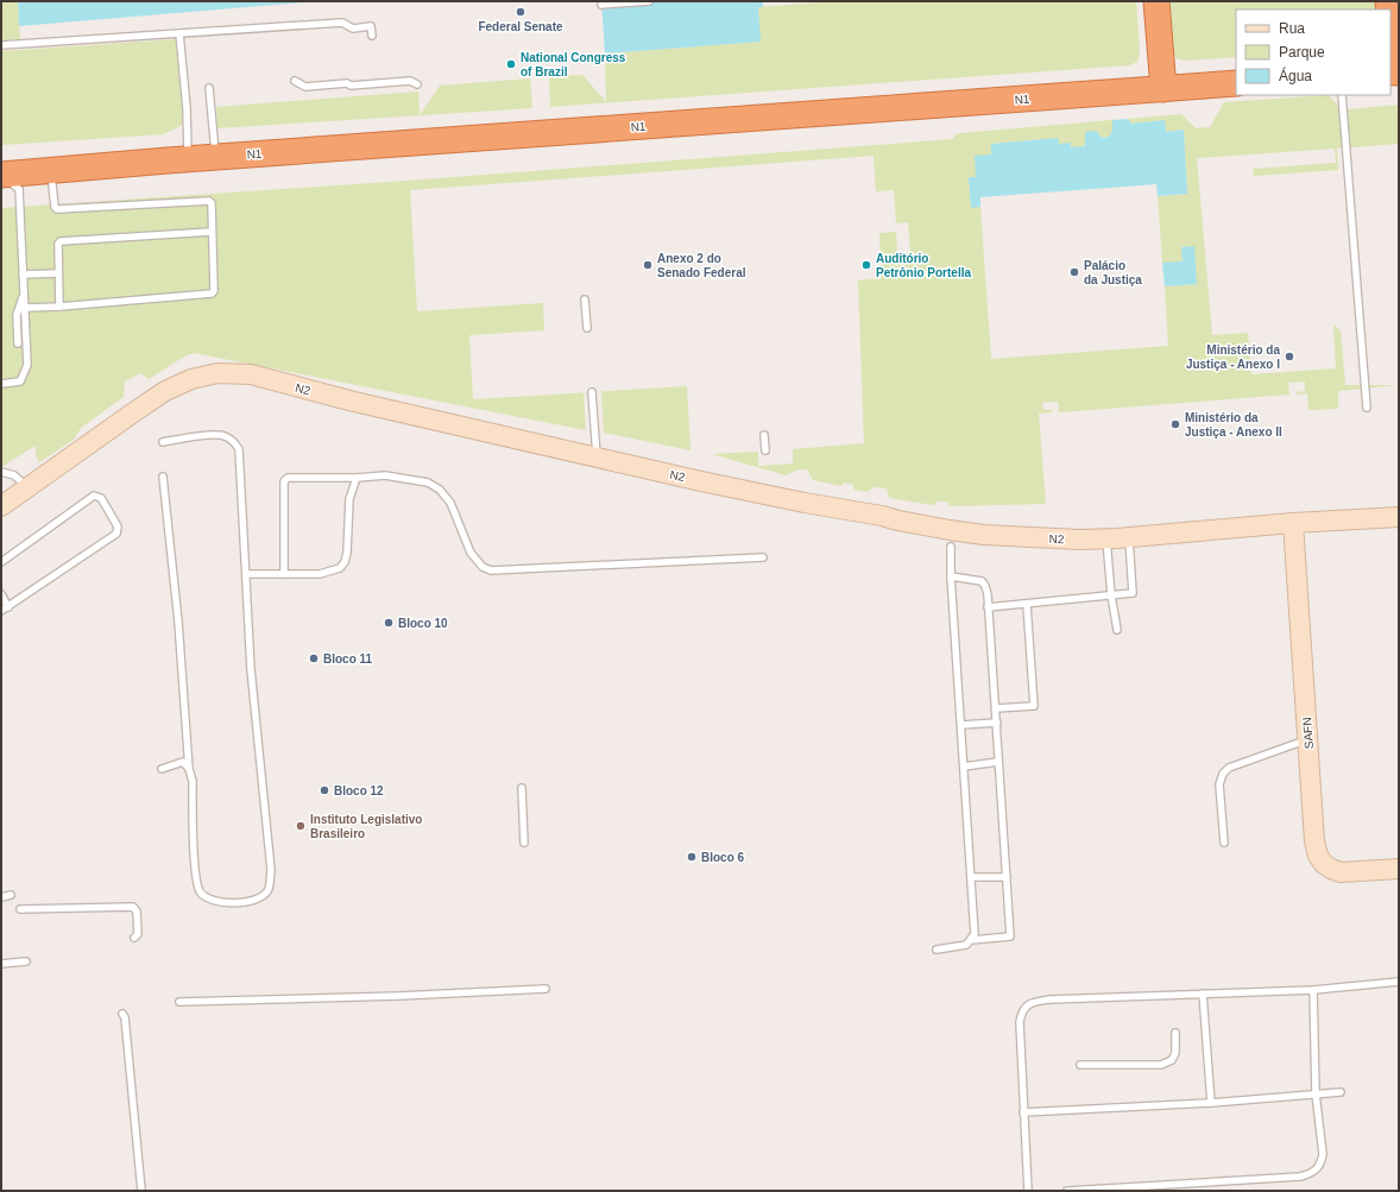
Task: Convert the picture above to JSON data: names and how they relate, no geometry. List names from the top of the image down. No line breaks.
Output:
{"streets":{"highway":["N1"],"main road":["N2","SAFN"]},"crossings":[["N2","SAFN"]],"places":["Federal Senate","National Congress of Brazil","Anexo 2 do Senado Federal","Auditório Petrônio Portella","Palácio da Justiça","Ministério da Justiça - Anexo I","Ministério da Justiça - Anexo II","Bloco 10","Bloco 11","Bloco 12","Instituto Legislativo Brasileiro","Bloco 6"],"legend":["Rua","Parque","Água"]}
